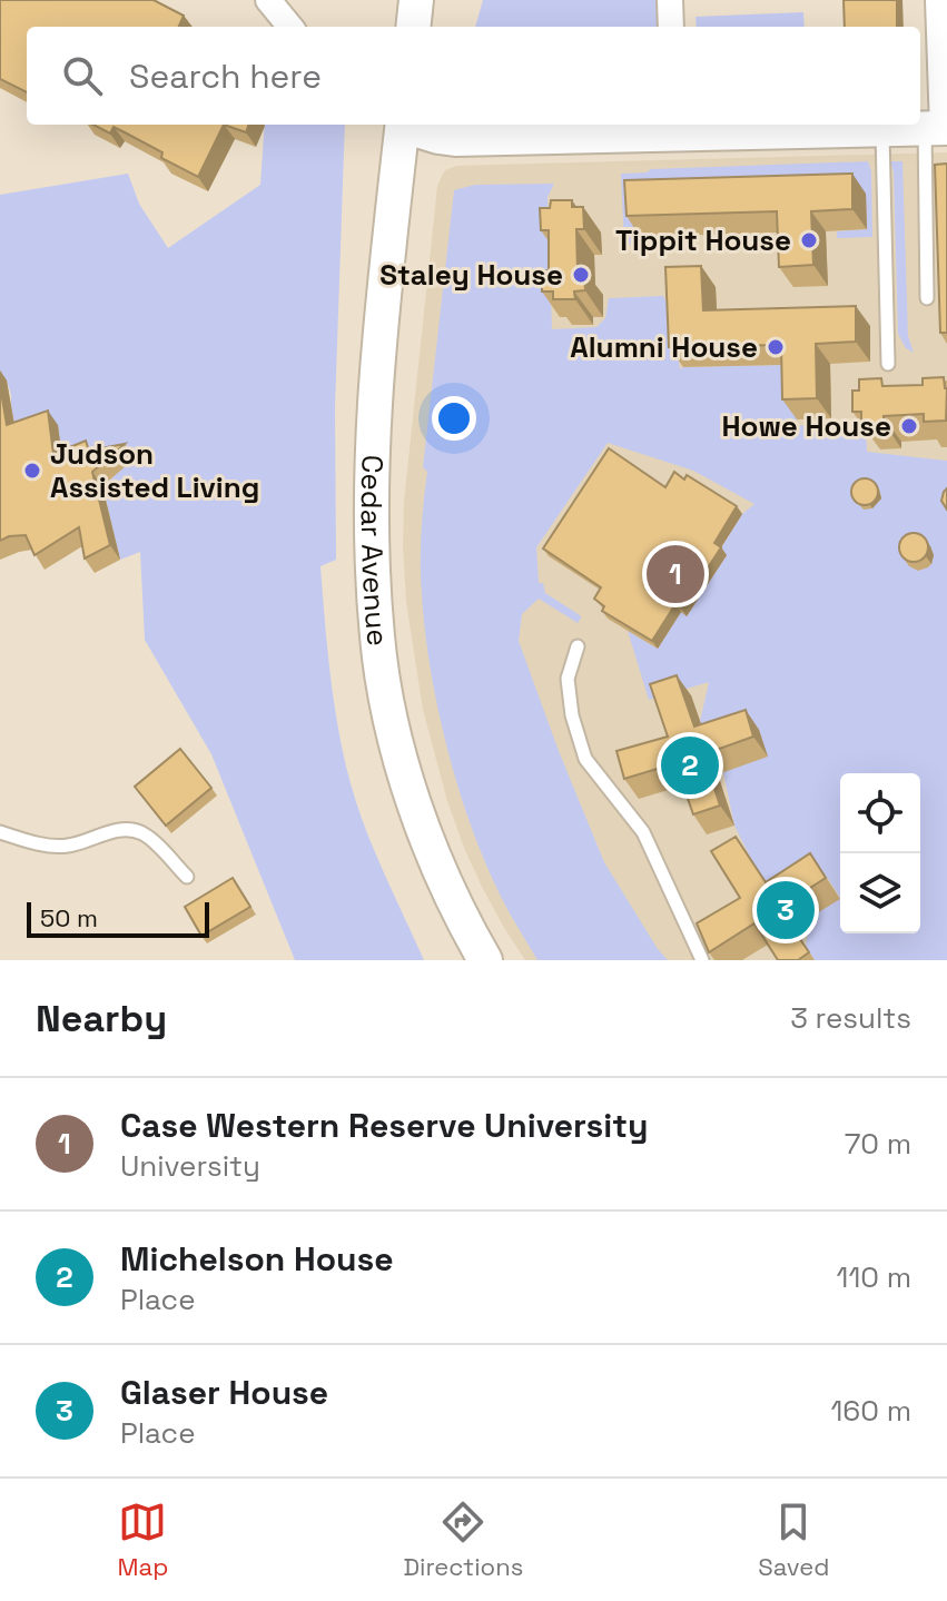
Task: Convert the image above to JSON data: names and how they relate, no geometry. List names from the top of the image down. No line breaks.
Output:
{"streets":{"main road":["Cedar Avenue"]},"places":["Tippit House","Staley House","Alumni House","Howe House","Judson Assisted Living"],"scale_bar":"50 m","page":{"search":"Search here","pins":["1","2","3"],"scale":"50 m","heading":["Nearby","3 results"],"list":[{"mark":"1","name":"Case Western Reserve University","note":"University","value":"70 m"},{"mark":"2","name":"Michelson House","note":"Place","value":"110 m"},{"mark":"3","name":"Glaser House","note":"Place","value":"160 m"}],"nav":["Map","Directions","Saved"]}}
